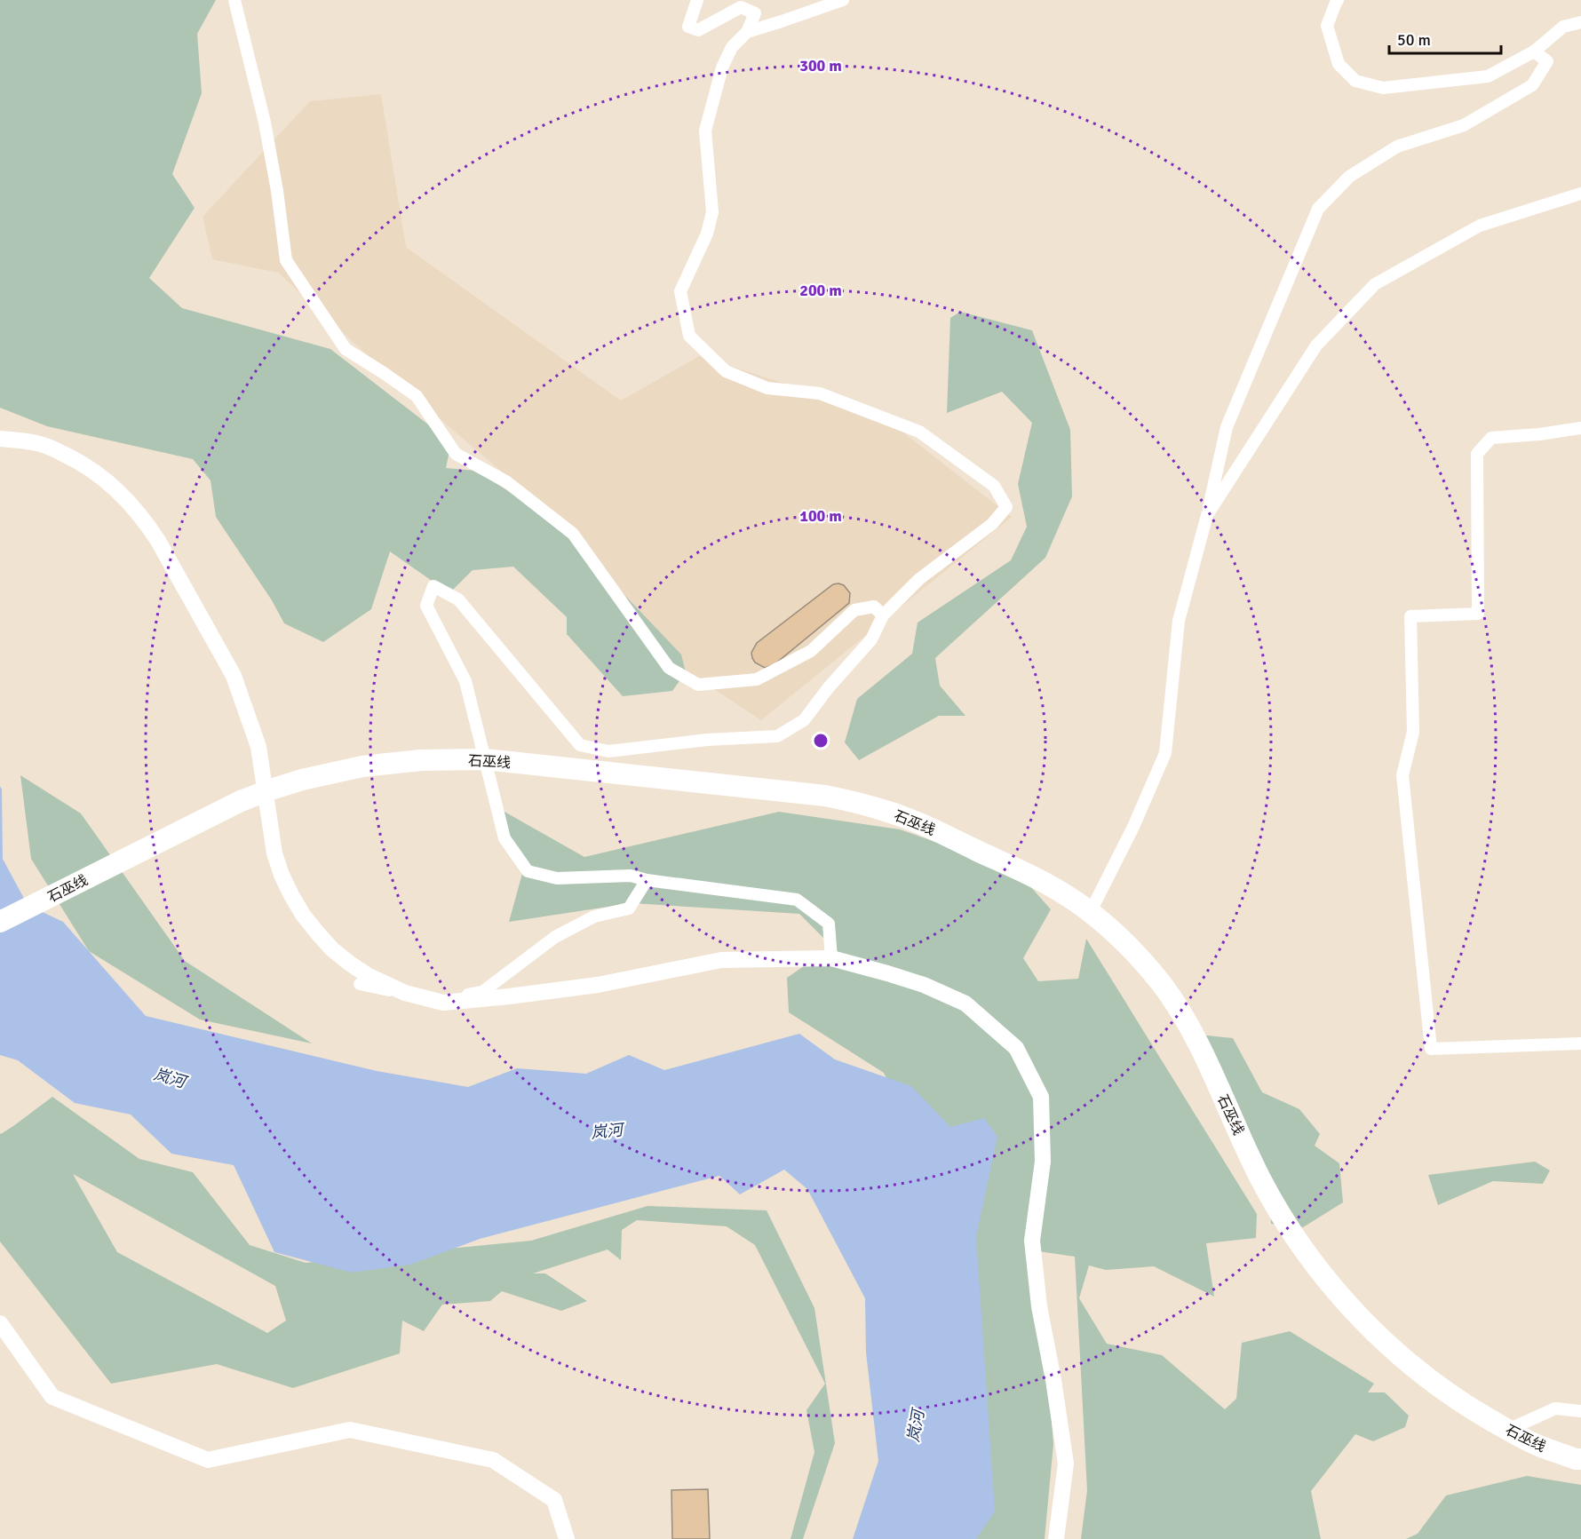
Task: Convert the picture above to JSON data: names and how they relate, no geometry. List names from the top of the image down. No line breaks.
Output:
{"streets":{"highway":["石巫线"]},"water":["岚河"],"scale_bar":"50 m","rings":["300 m","200 m","100 m"]}
